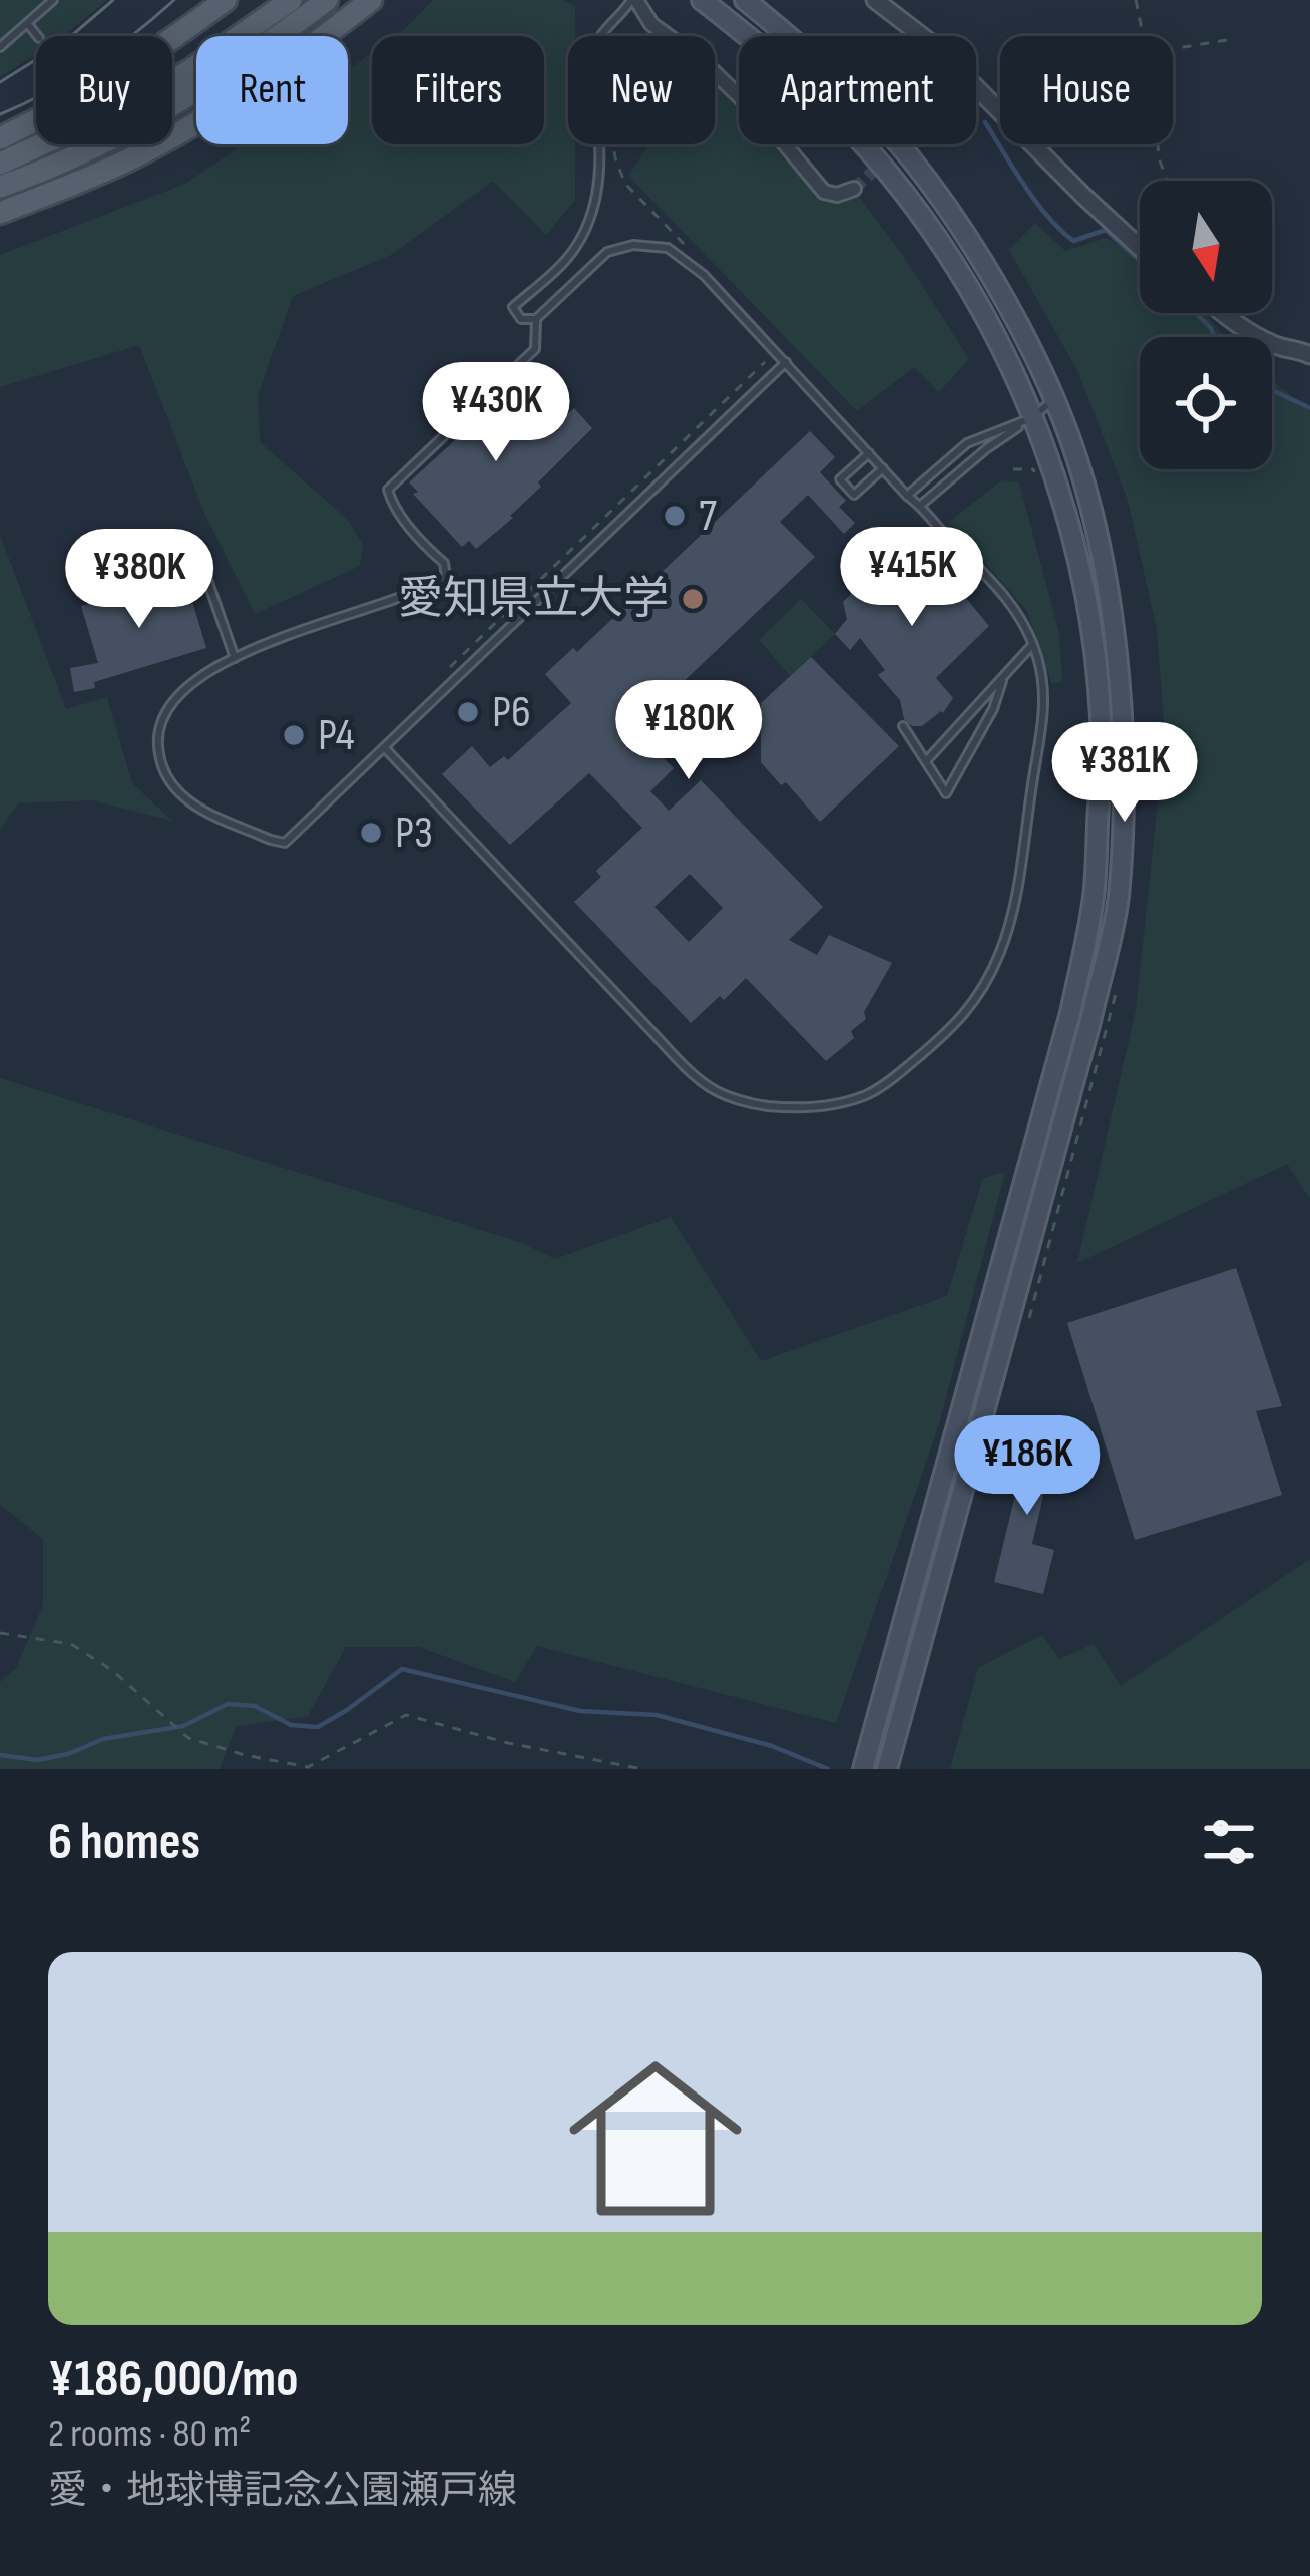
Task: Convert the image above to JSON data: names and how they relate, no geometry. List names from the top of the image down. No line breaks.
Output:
{"places":["7","愛知県立大学","P6","P4","P3"],"north":"bottom","page":{"chip":["Buy","Rent","Filters","New","Apartment","House"],"price":["¥430K","¥415K","¥380K","¥180K","¥381K","¥186K"],"heading":"6 homes","list":[{"name":"¥186,000/mo","note":"2 rooms · 80 m² · 愛・地球博記念公園瀬戸線"}]}}
